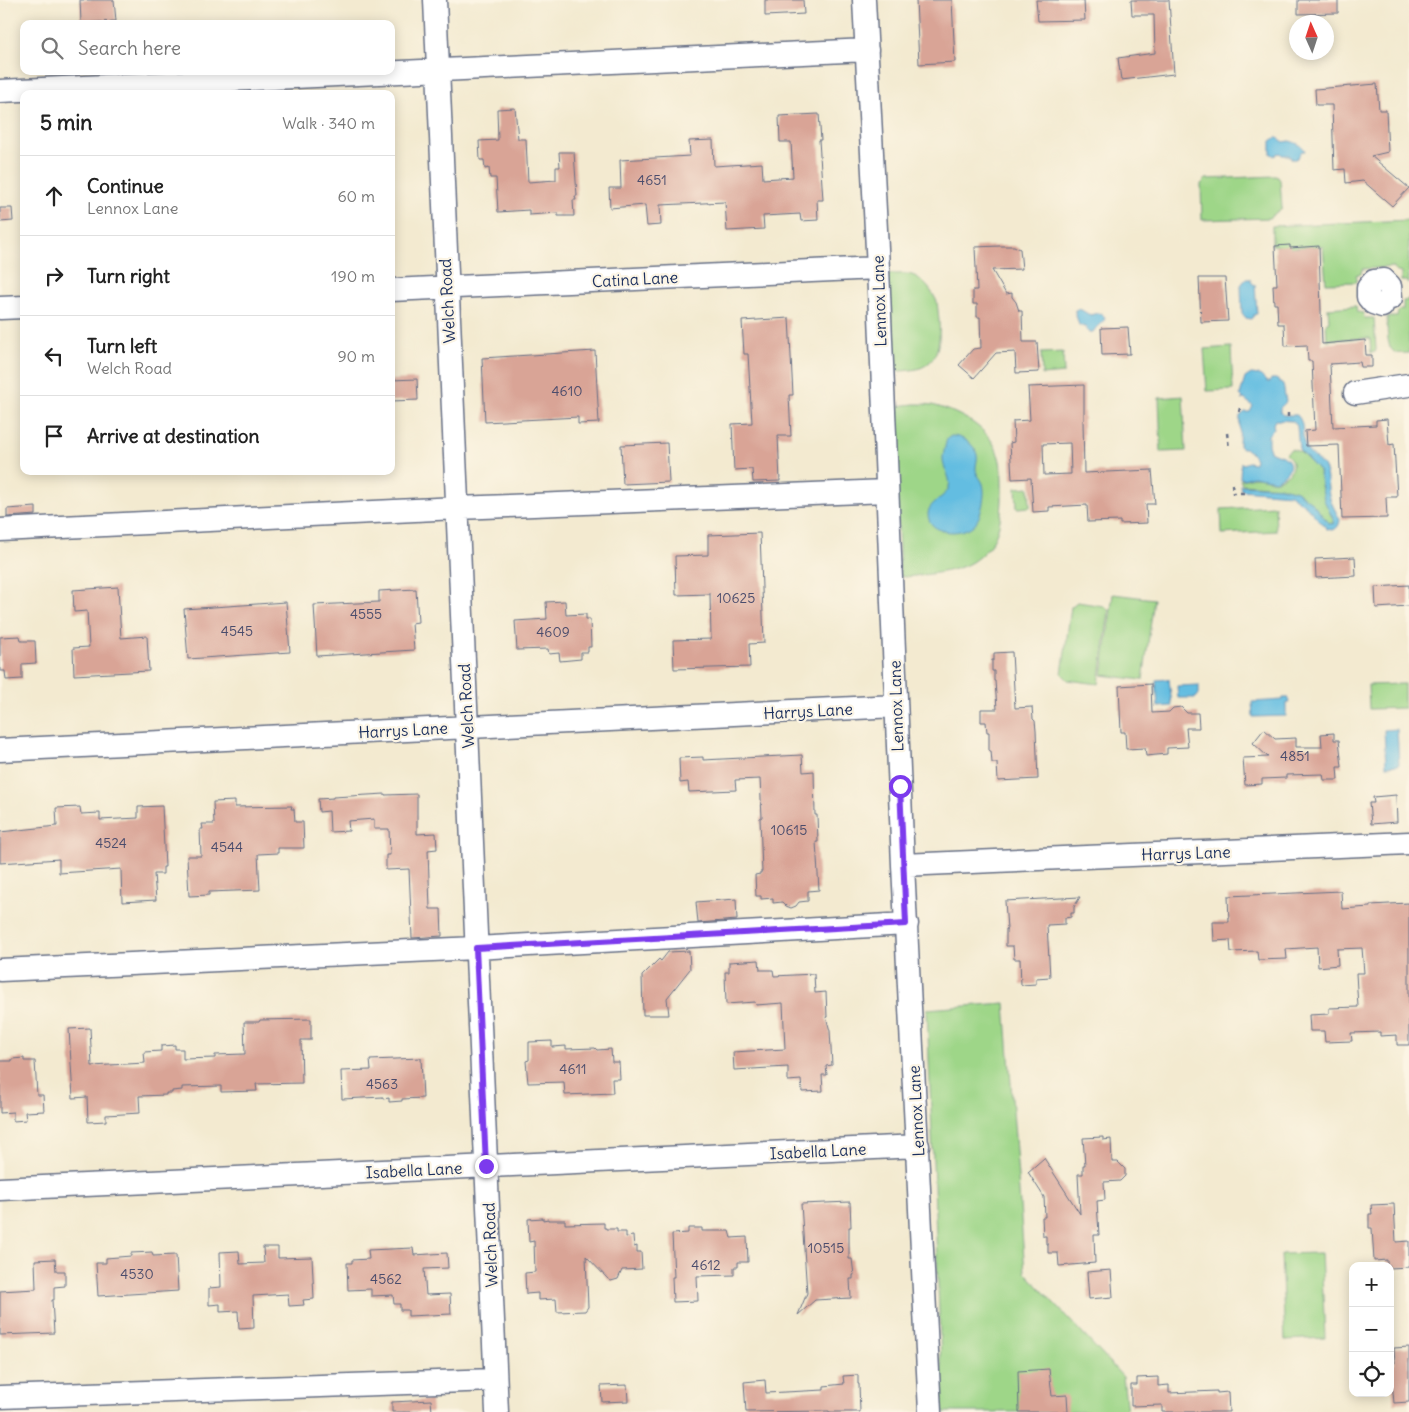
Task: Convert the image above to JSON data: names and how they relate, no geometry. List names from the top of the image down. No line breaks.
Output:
{"streets":{"street":["Catina Lane","Welch Road","Lennox Lane","Harrys Lane","Isabella Lane"]},"crossings":[["Catina Lane","Welch Road"],["Catina Lane","Lennox Lane"],["Welch Road","Harrys Lane"],["Welch Road","Isabella Lane"],["Lennox Lane","Harrys Lane"],["Lennox Lane","Isabella Lane"]],"house_numbers":["4651","4610","10625","4555","4545","4609","4851","10615","4524","4544","4611","4563","10515","4612","4530","4562"],"north":"top","page":{"search":"Search here","heading":["5 min","Walk · 340 m"],"list":[["Continue","Lennox Lane","60 m"],["Turn right","190 m"],["Turn left","Welch Road","90 m"],"Arrive at destination"],"map_buttons":["+","−"]}}
